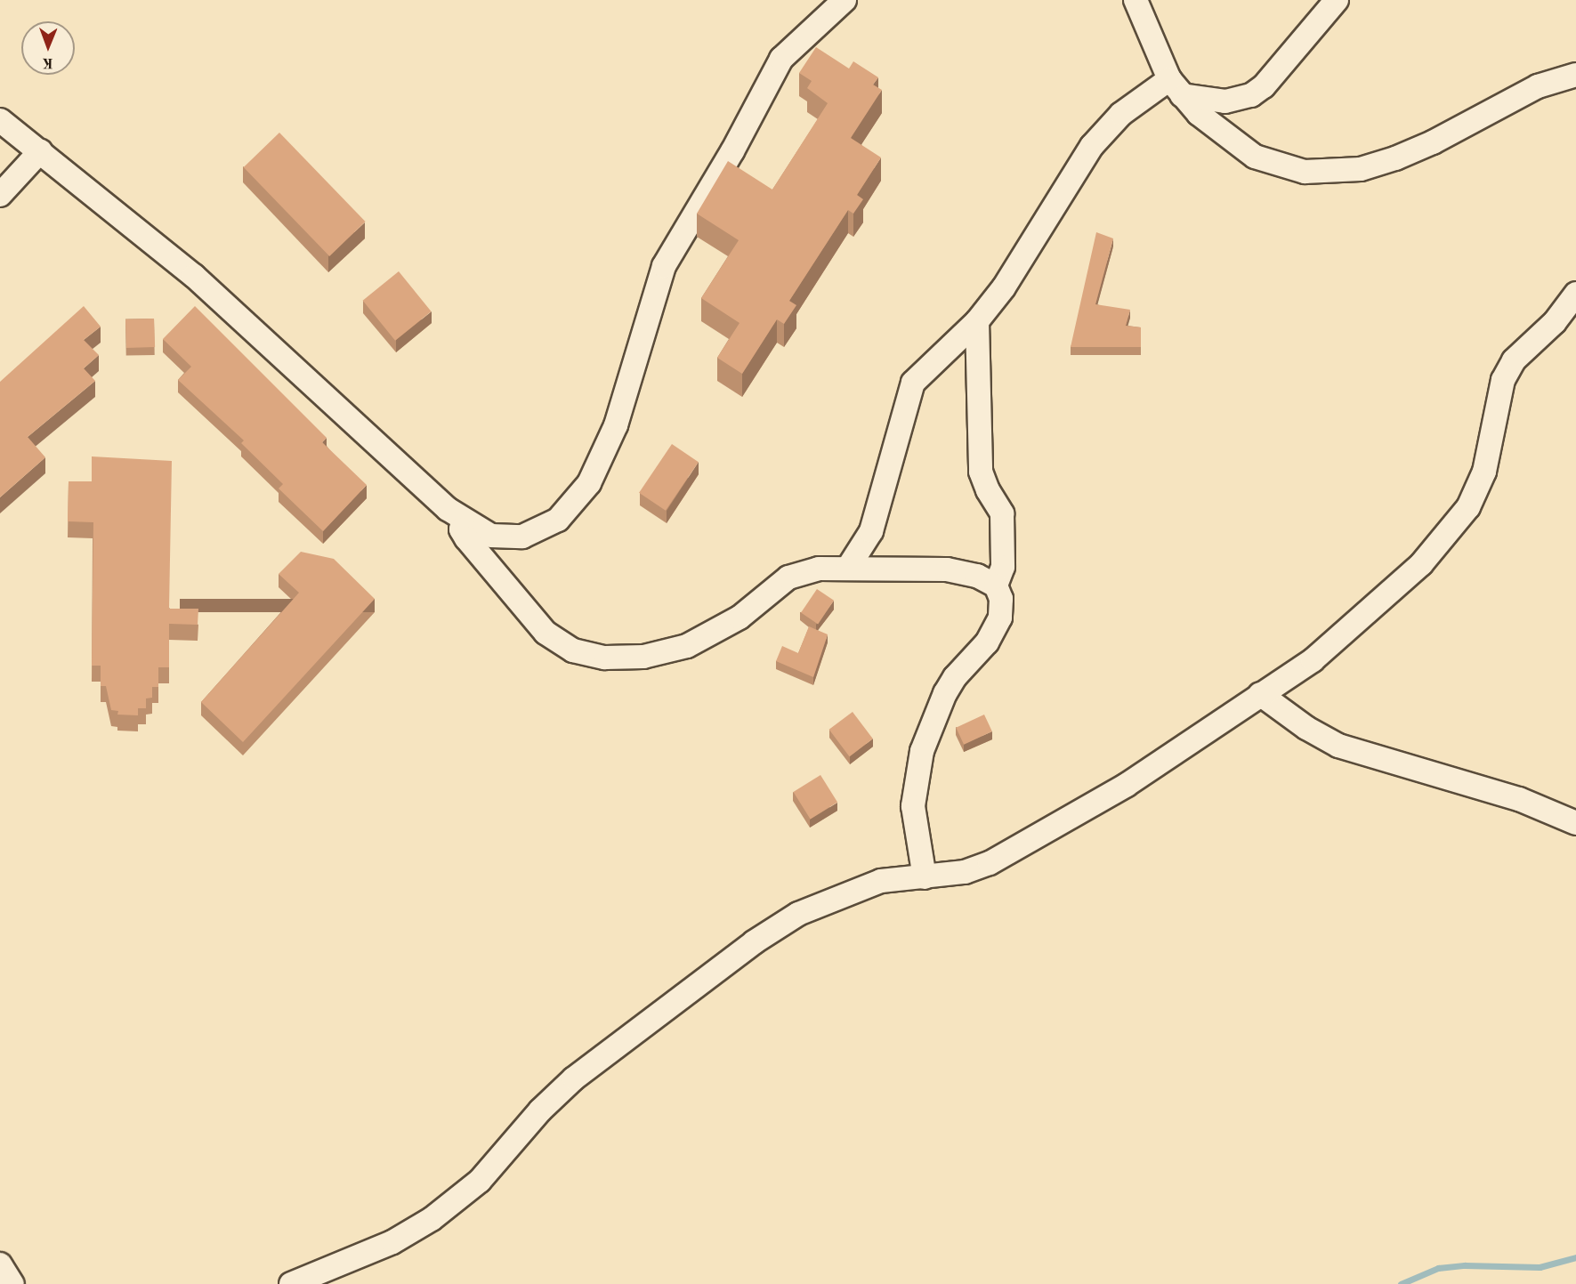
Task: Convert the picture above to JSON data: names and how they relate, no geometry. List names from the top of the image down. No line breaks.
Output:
{"north":"bottom"}
